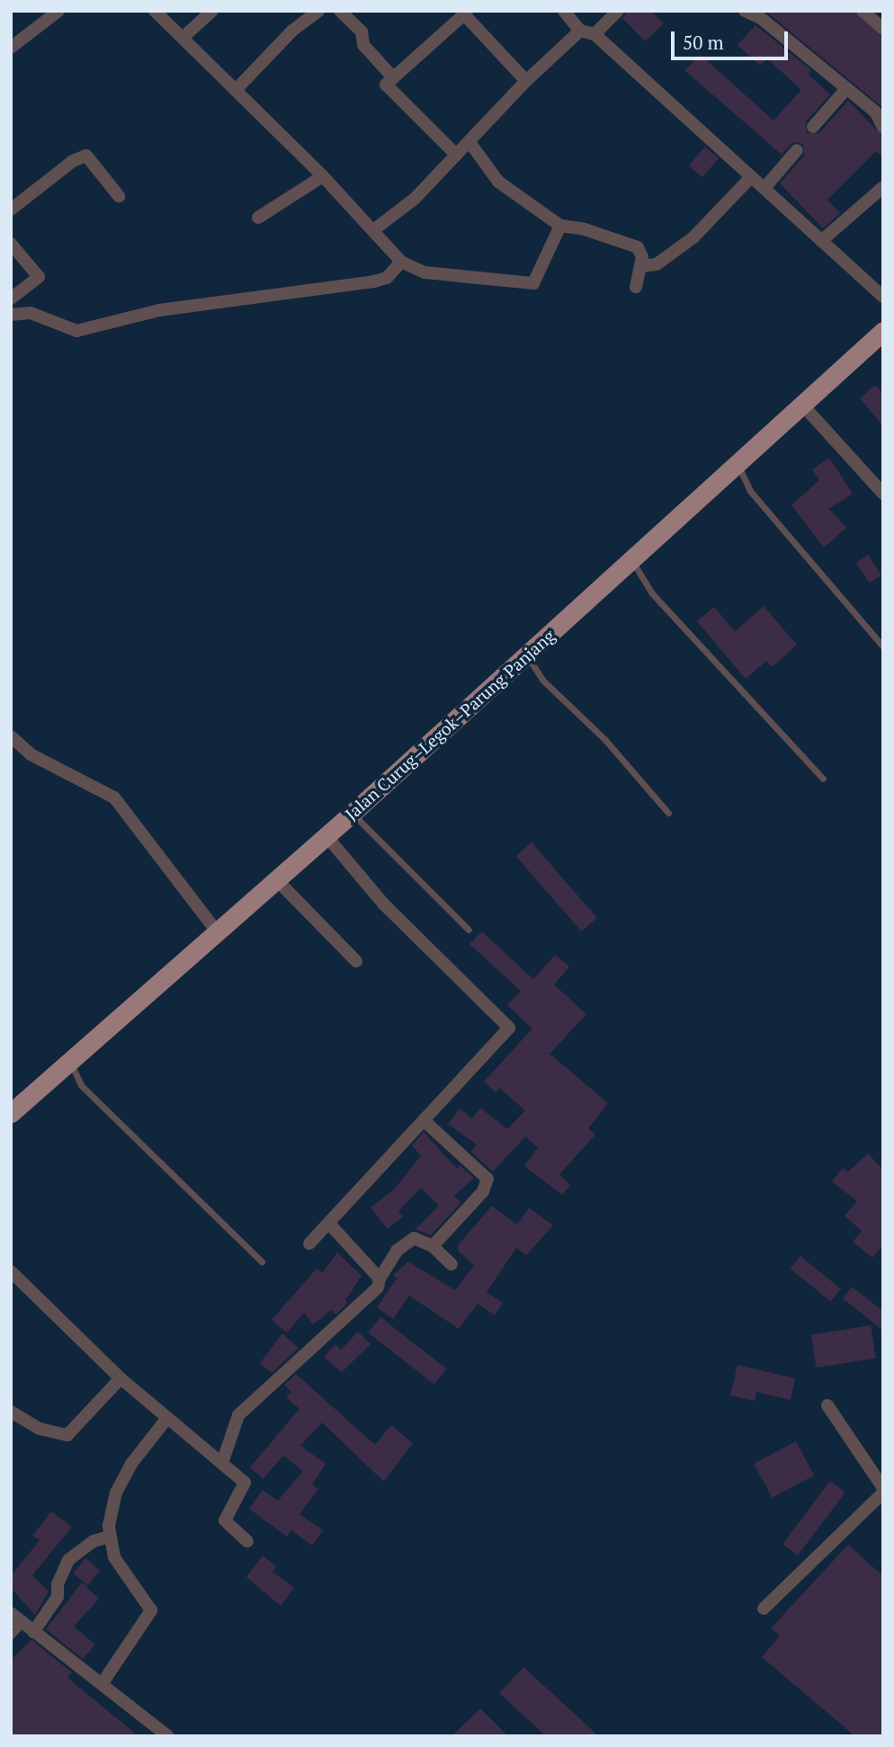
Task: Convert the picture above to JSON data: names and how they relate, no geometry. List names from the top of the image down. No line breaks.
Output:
{"streets":{"main road":["Jalan Curug–Legok–Parung Panjang"]},"scale_bar":"50 m"}
